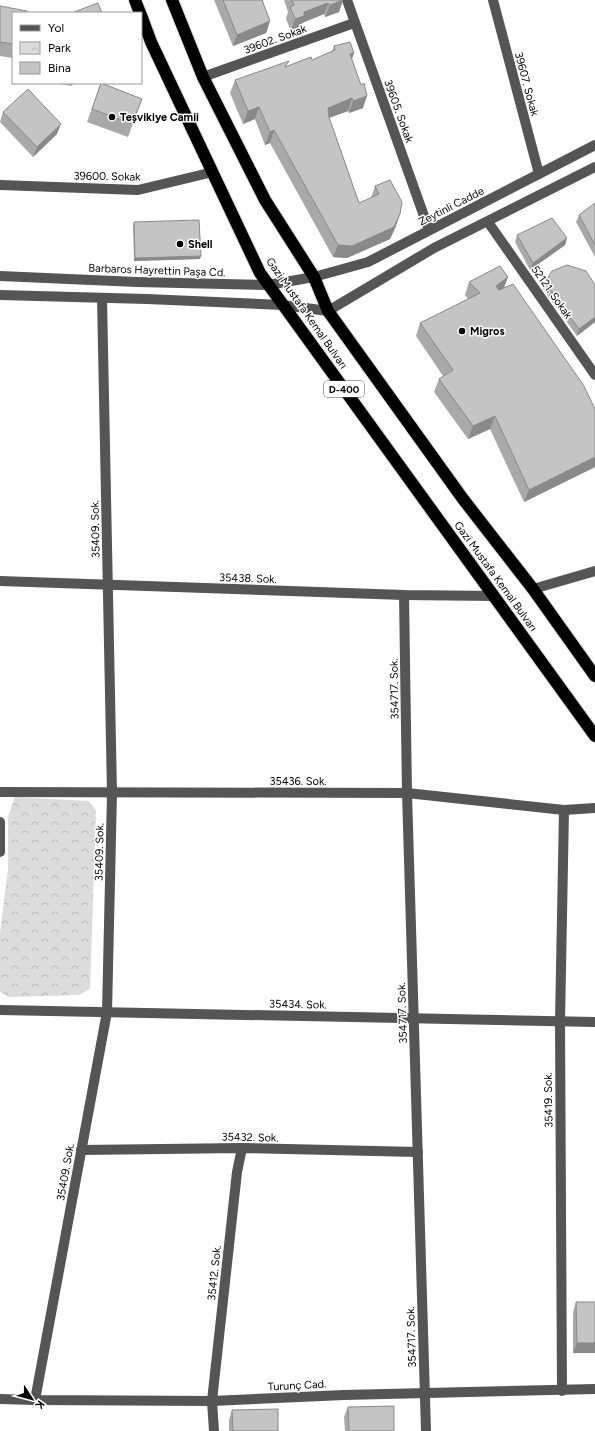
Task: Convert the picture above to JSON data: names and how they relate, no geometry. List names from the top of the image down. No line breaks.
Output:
{"streets":{"highway":["Gazi Mustafa Kemal Bulvarı","D-400"],"street":["39602. Sokak","39607. Sokak","39605. Sokak","39600. Sokak","Zeytinli Cadde","Barbaros Hayrettin Paşa Cd.","52121. Sokak","35409. Sok.","35438. Sok.","354717. Sok.","35436. Sok.","35434. Sok.","35419. Sok.","35432. Sok.","35412. Sok.","Turunç Cad."]},"crossings":[["39602. Sokak","39605. Sokak"],["39602. Sokak","Gazi Mustafa Kemal Bulvarı"],["39607. Sokak","Zeytinli Cadde"],["39605. Sokak","Zeytinli Cadde"],["39600. Sokak","Gazi Mustafa Kemal Bulvarı"],["Zeytinli Cadde","Barbaros Hayrettin Paşa Cd."],["Zeytinli Cadde","Gazi Mustafa Kemal Bulvarı"],["Barbaros Hayrettin Paşa Cd.","Gazi Mustafa Kemal Bulvarı"],["Gazi Mustafa Kemal Bulvarı","35438. Sok."],["35409. Sok.","35438. Sok."],["35409. Sok.","35436. Sok."],["35409. Sok.","35434. Sok."],["35409. Sok.","35432. Sok."],["35409. Sok.","Turunç Cad."],["35438. Sok.","354717. Sok."],["354717. Sok.","35436. Sok."],["354717. Sok.","35434. Sok."],["354717. Sok.","35432. Sok."],["354717. Sok.","Turunç Cad."],["35436. Sok.","35419. Sok."],["35434. Sok.","35419. Sok."],["35419. Sok.","Turunç Cad."],["35432. Sok.","35412. Sok."],["35412. Sok.","Turunç Cad."]],"places":["Teşvikiye Camii","Shell","Migros"],"legend":["Yol","Park","Bina"],"north":"bottom right"}
